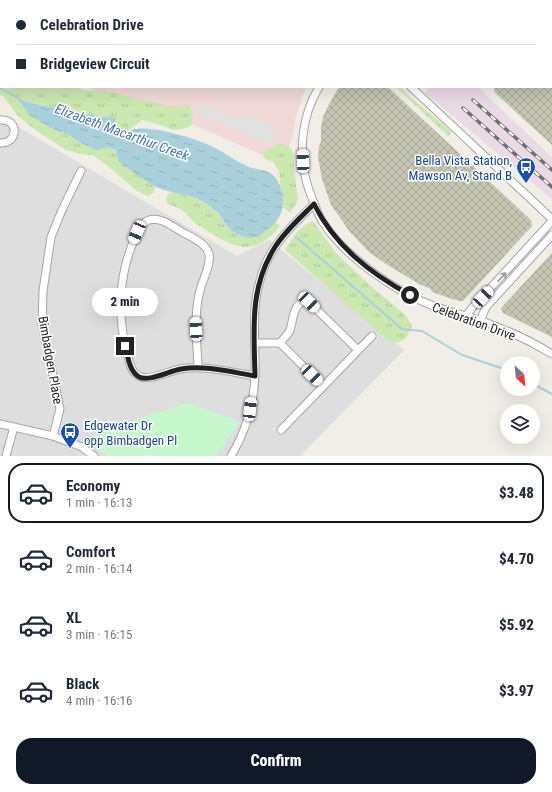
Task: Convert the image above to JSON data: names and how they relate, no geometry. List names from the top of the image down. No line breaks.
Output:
{"streets":{"street":["Celebration Drive","Bimbadgen Place"]},"water":["Elizabeth Macarthur Creek"],"places":{"bus stop":["Bella Vista Station, Mawson Av, Stand B","Edgewater Dr opp Bimbadgen Pl"]},"north":"bottom right","page":{"banner":["Celebration Drive","Bridgeview Circuit"],"bubble":"2 min","list":[{"name":"Economy","note":"1 min · 16:13","value":"$3.48"},{"name":"Comfort","note":"2 min · 16:14","value":"$4.70"},{"name":"XL","note":"3 min · 16:15","value":"$5.92"},{"name":"Black","note":"4 min · 16:16","value":"$3.97"}],"buttons":"Confirm"}}
